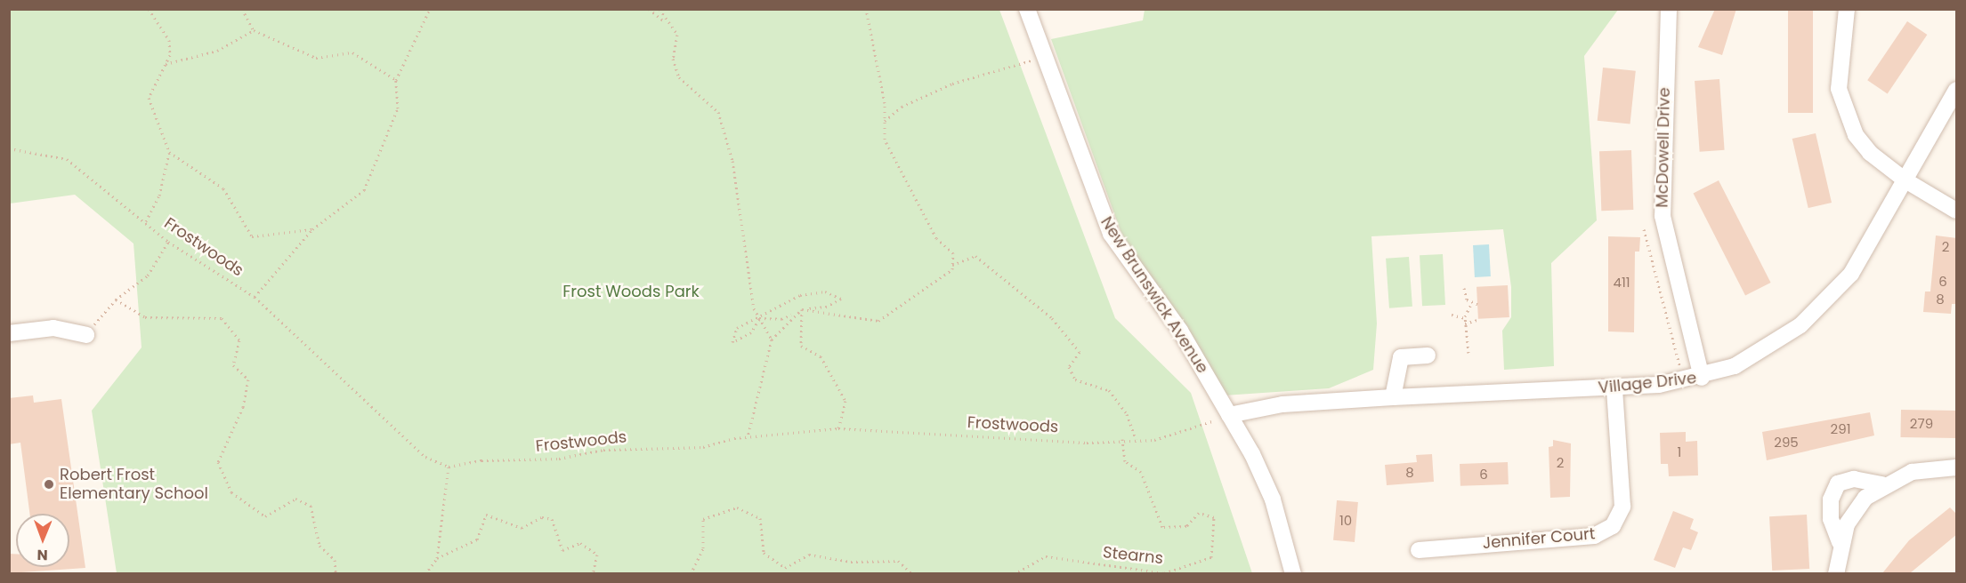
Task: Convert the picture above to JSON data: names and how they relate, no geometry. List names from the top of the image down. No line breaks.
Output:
{"streets":{"street":["McDowell Drive","New Brunswick Avenue","Village Drive","Jennifer Court"],"path":["Frostwoods","Stearns"]},"crossings":[["McDowell Drive","Village Drive"],["Frostwoods","New Brunswick Avenue"],["Frostwoods","Village Drive"],["Frostwoods","Stearns"],["New Brunswick Avenue","Village Drive"],["Village Drive","Jennifer Court"]],"parks":["Frost Woods Park"],"places":["Robert Frost Elementary School"],"house_numbers":["2","6","411","8","279","291","295","1","2","8","6","10"],"north":"bottom"}
